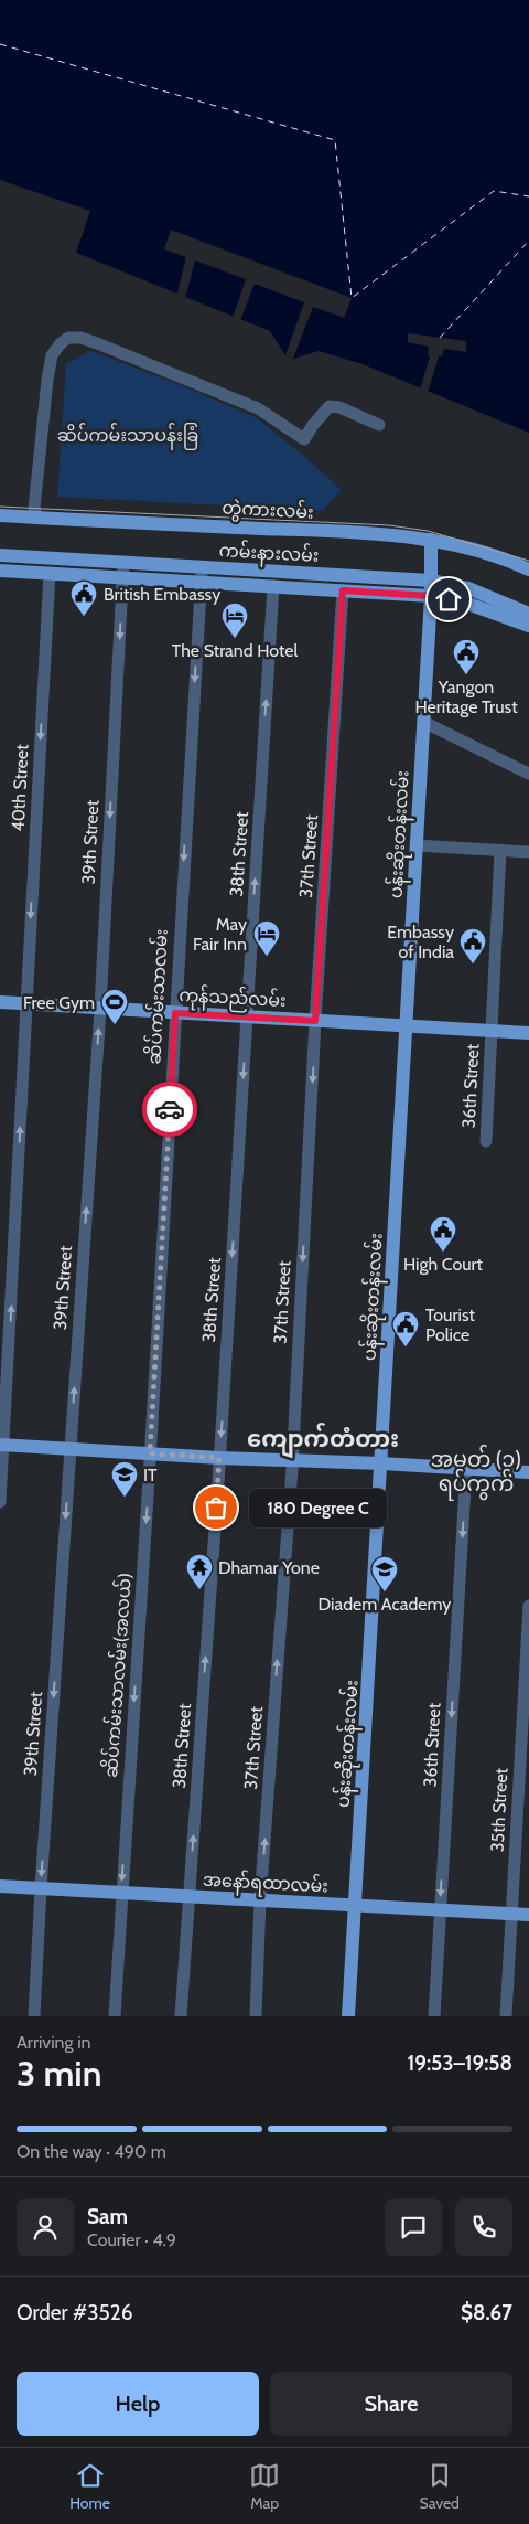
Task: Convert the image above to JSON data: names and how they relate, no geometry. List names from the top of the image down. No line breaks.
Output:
{"streets":{"main road":["တွဲကားလမ်း","ကမ်းနားလမ်း","ပန်းဆိုးတန်းလမ်း","ကုန်သည်လမ်း","အနော်ရထာလမ်း"],"street":["40th Street","39th Street","38th Street","37th Street","ဆိပ်ကမ်းသာလမ်း","36th Street","ဆိပ်ကမ်းသာလမ်း(အလယ်)","35th Street"]},"crossings":[["တွဲကားလမ်း","ပန်းဆိုးတန်းလမ်း"],["ကမ်းနားလမ်း","40th Street"],["ကမ်းနားလမ်း","ပန်းဆိုးတန်းလမ်း"],["ကမ်းနားလမ်း","39th Street"],["ကမ်းနားလမ်း","38th Street"],["ကမ်းနားလမ်း","37th Street"],["ကမ်းနားလမ်း","ဆိပ်ကမ်းသာလမ်း"],["40th Street","ကုန်သည်လမ်း"],["ပန်းဆိုးတန်းလမ်း","ကုန်သည်လမ်း"],["ပန်းဆိုးတန်းလမ်း","အနော်ရထာလမ်း"],["39th Street","ကုန်သည်လမ်း"],["39th Street","အနော်ရထာလမ်း"],["38th Street","ကုန်သည်လမ်း"],["38th Street","အနော်ရထာလမ်း"],["37th Street","ကုန်သည်လမ်း"],["37th Street","အနော်ရထာလမ်း"],["ဆိပ်ကမ်းသာလမ်း","ကုန်သည်လမ်း"],["ဆိပ်ကမ်းသာလမ်း","ဆိပ်ကမ်းသာလမ်း(အလယ်)"],["ကုန်သည်လမ်း","36th Street"],["36th Street","အနော်ရထာလမ်း"],["ဆိပ်ကမ်းသာလမ်း(အလယ်)","အနော်ရထာလမ်း"],["35th Street","အနော်ရထာလမ်း"]],"one_way":["ဆိပ်ကမ်းသာလမ်း","36th Street","ဆိပ်ကမ်းသာလမ်း(အလယ်)"],"districts":["ကျောက်တံတား","အမှတ် (၃) ရပ်ကွက်"],"parks":["ဆိပ်ကမ်းသာပန်းခြံ"],"places":{"public building":["British Embassy","Yangon Heritage Trust","Embassy of India","High Court","Tourist Police"],"hotel":["The Strand Hotel","May Fair Inn"],"sports":["Free Gym"],"school or university":["IT","Diadem Academy"],"other":["180 Degree C"],"temple":["Dhamar Yone"]},"page":{"bubble":"180 Degree C","heading":["3 min","Arriving in","19:53–19:58"],"panel":["Sam","Courier · 4.9","Order #3526","$8.67"],"bar":"On the way · 490 m","buttons":["Help","Share"],"tabs":["Home","Map","Saved"]}}
